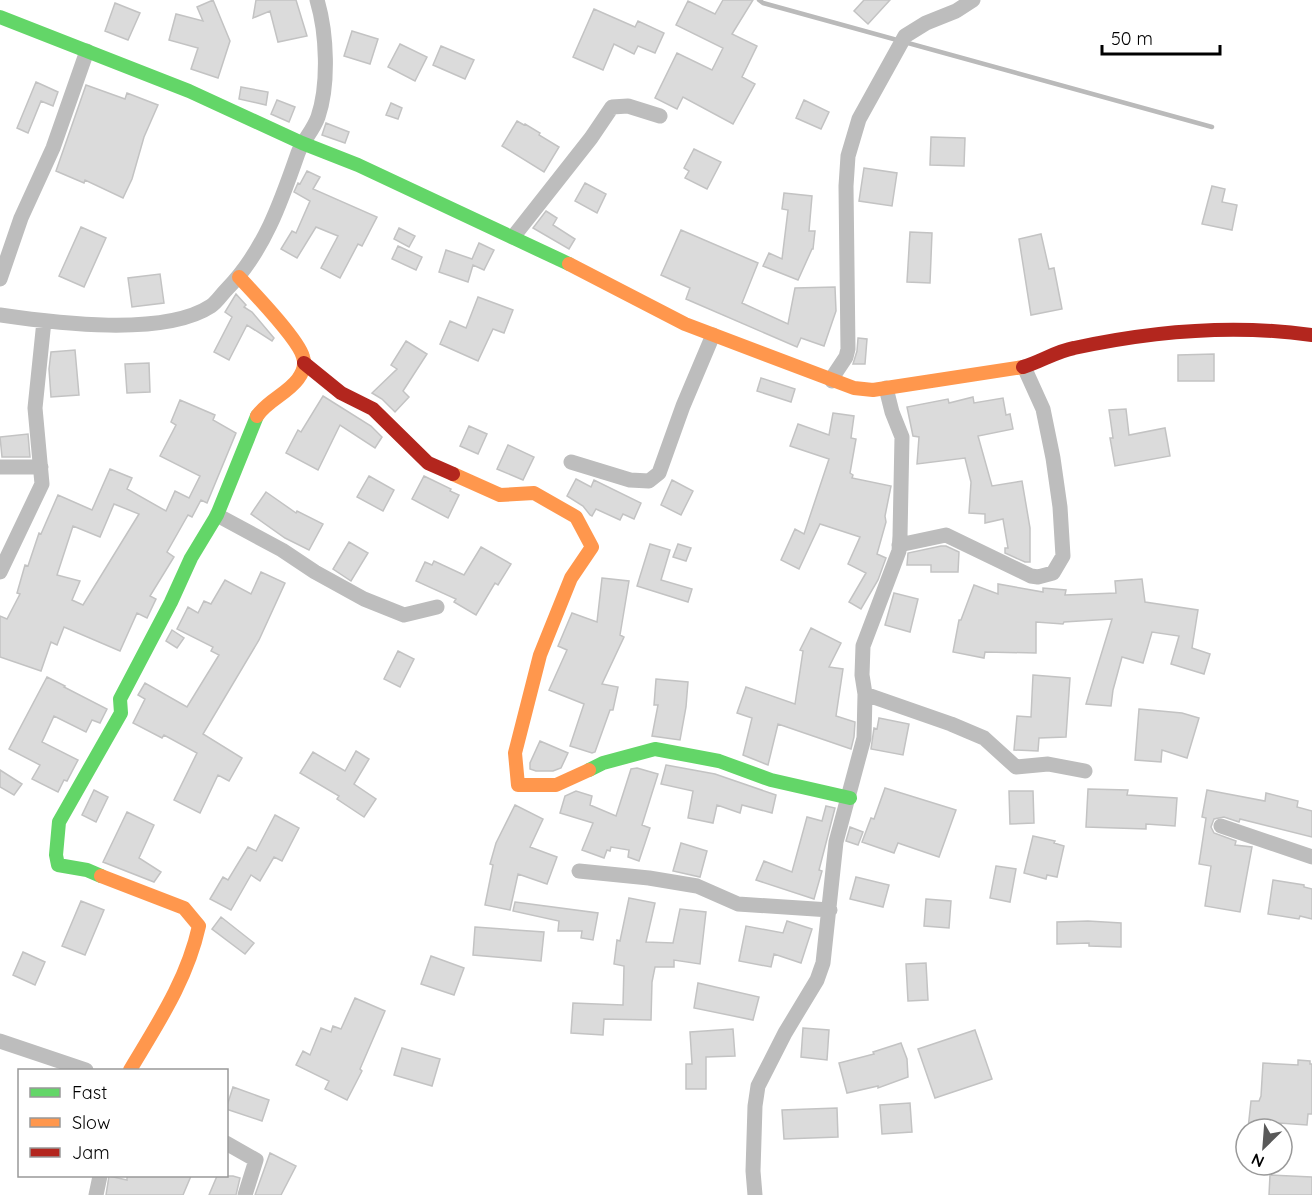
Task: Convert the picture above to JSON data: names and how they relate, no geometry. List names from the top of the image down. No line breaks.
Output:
{"legend":["Fast","Slow","Jam"],"scale_bar":"50 m","north":"bottom left"}
